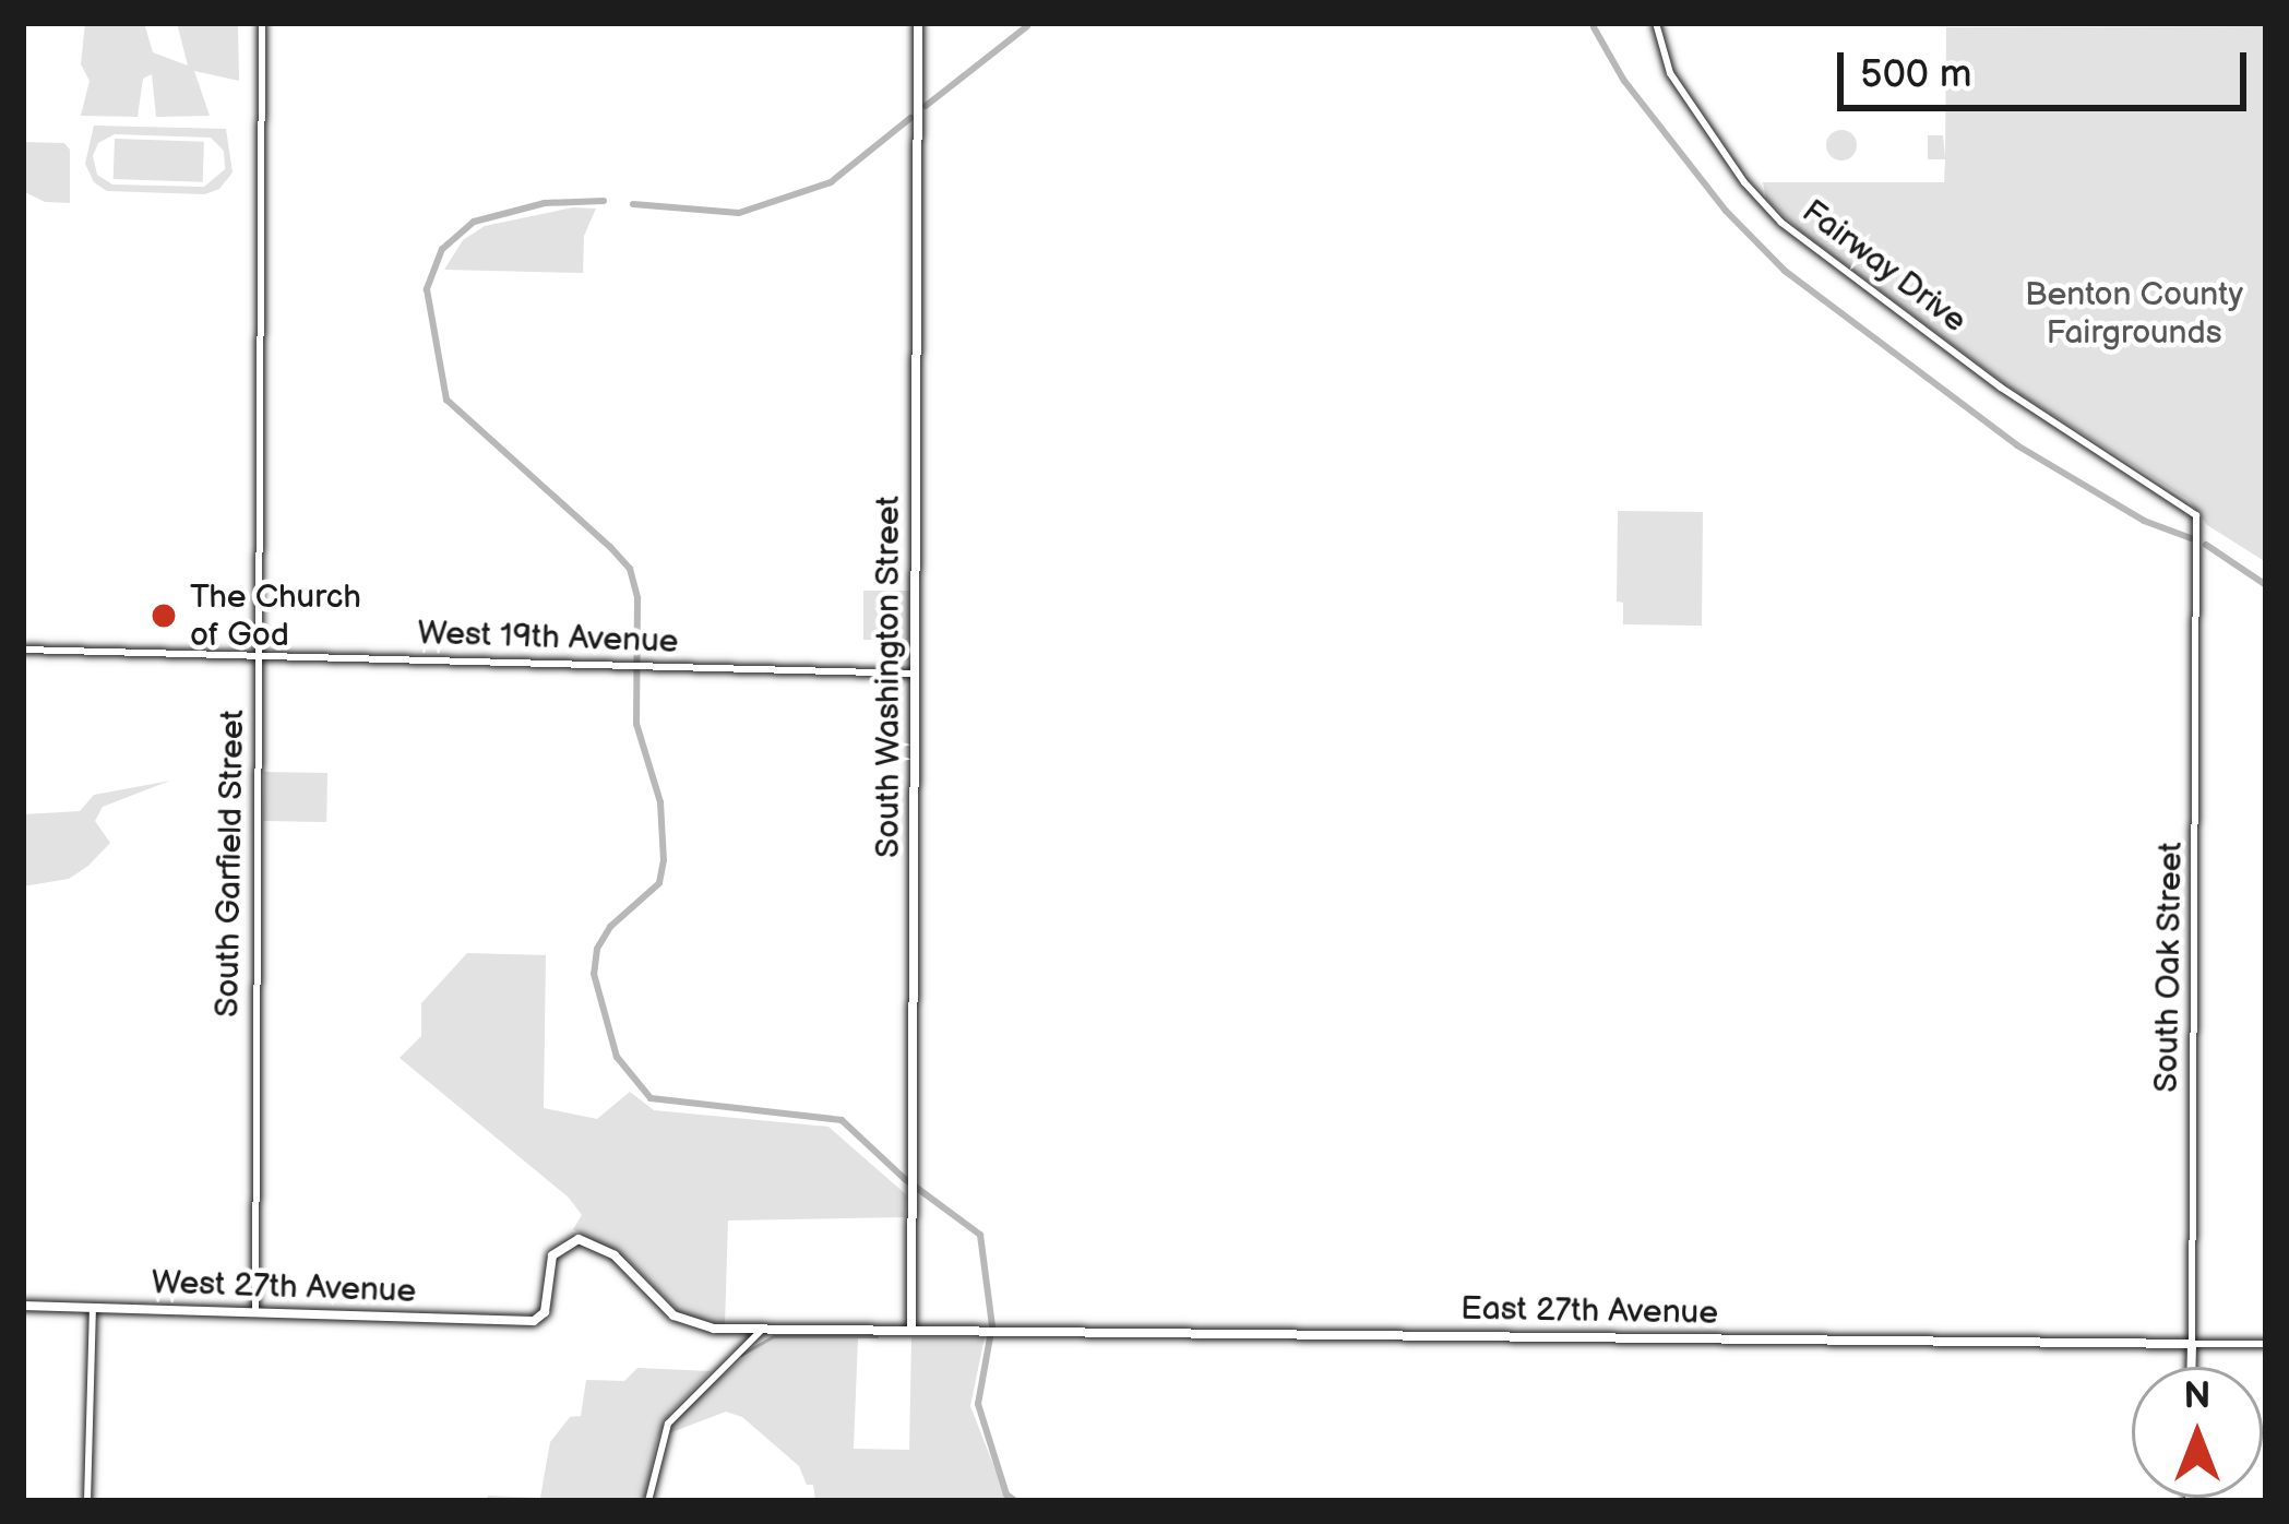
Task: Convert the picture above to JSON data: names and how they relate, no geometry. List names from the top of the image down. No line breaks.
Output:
{"streets":{"main road":["South Washington Street","South Oak Street","West 27th Avenue","East 27th Avenue"],"street":["Fairway Drive","West 19th Avenue","South Garfield Street"]},"crossings":[["Fairway Drive","South Oak Street"],["West 19th Avenue","South Washington Street"],["West 19th Avenue","South Garfield Street"],["South Washington Street","East 27th Avenue"],["South Garfield Street","West 27th Avenue"],["South Oak Street","East 27th Avenue"]],"parks":["Benton County Fairgrounds"],"places":["The Church of God"],"scale_bar":"500 m","north":"top"}
